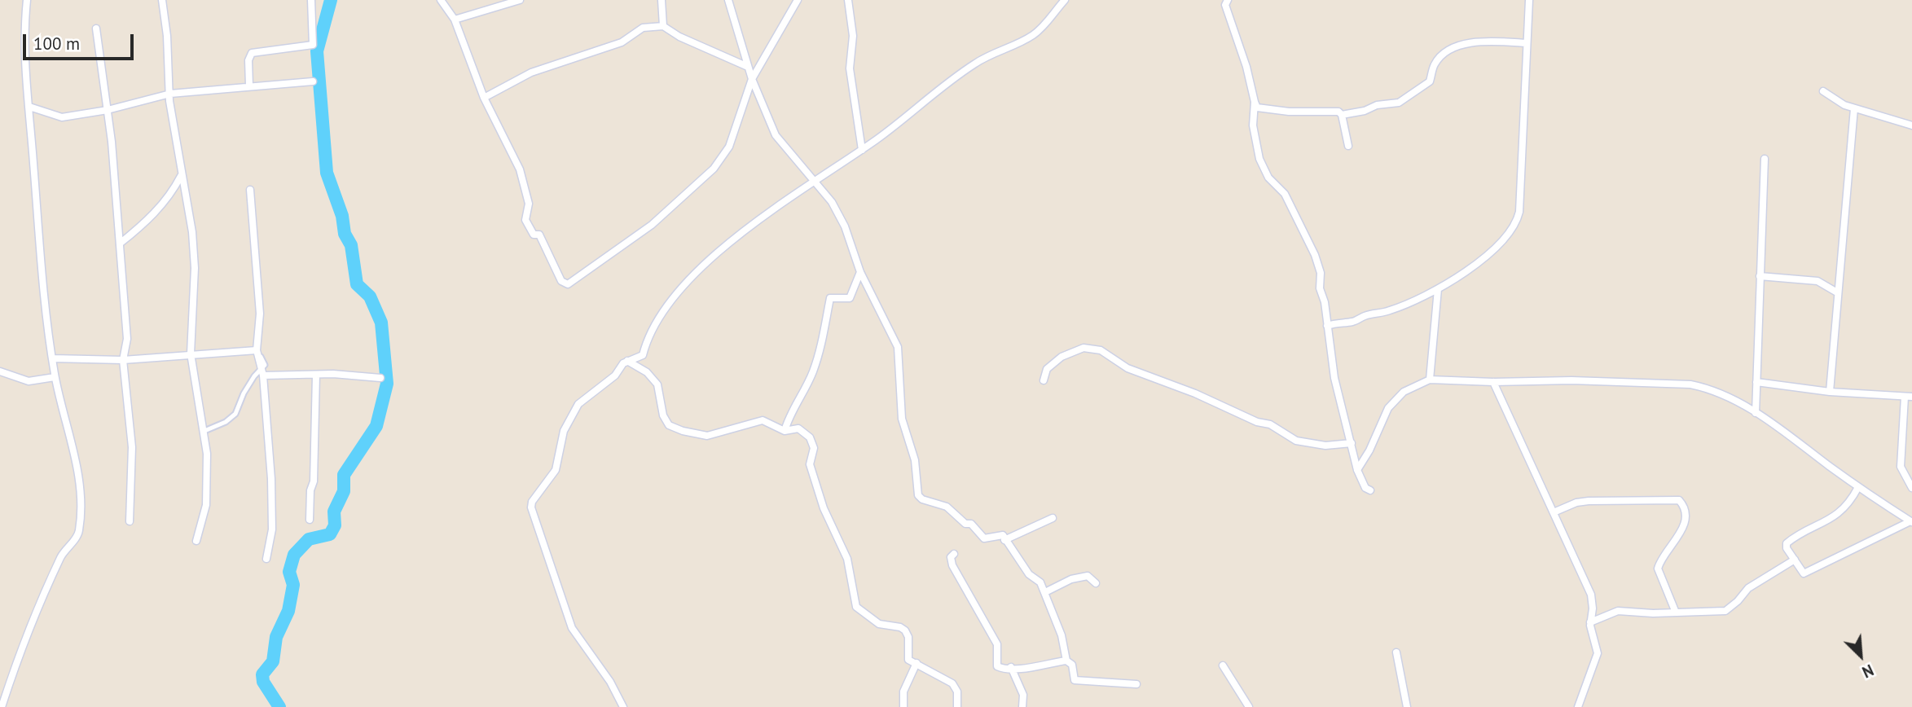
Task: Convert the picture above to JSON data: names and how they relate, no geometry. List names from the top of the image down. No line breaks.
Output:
{"scale_bar":"100 m","north":"bottom right"}
